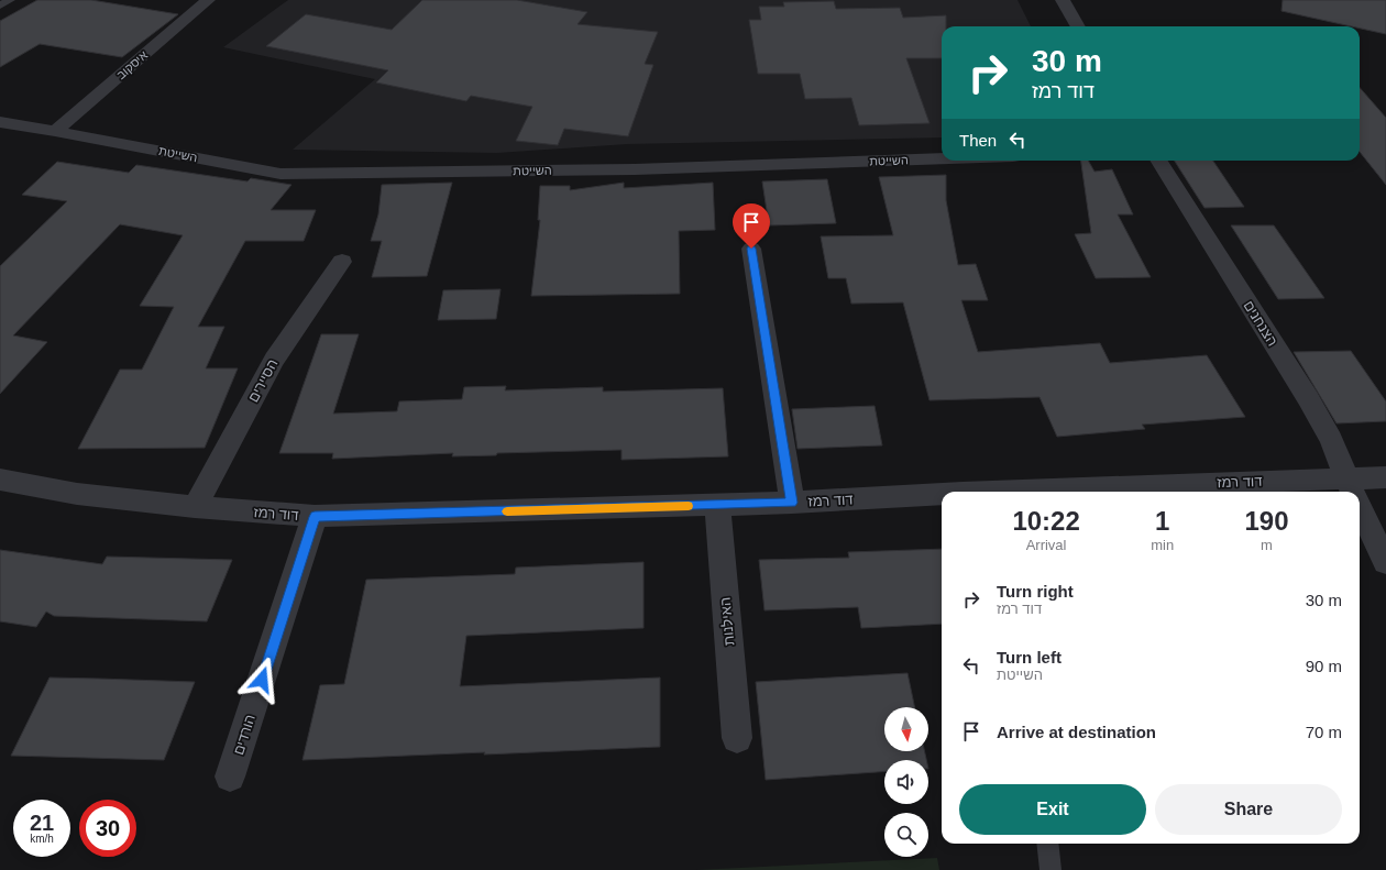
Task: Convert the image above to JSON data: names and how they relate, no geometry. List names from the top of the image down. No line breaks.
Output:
{"streets":{"street":["איסקוב","השייטת","הצנחנים","הסיירים","דוד רמז","האילנות","הורדים"]},"crossings":[["איסקוב","השייטת"],["הצנחנים","דוד רמז"],["הסיירים","דוד רמז"],["דוד רמז","האילנות"],["דוד רמז","הורדים"]],"north":"bottom","page":{"turn":["30 m","דוד רמז"],"then":"Then","eta":["10:22","Arrival","1","min","190","m"],"list":[{"name":"Turn right","note":"דוד רמז","value":"30 m"},{"name":"Turn left","note":"השייטת","value":"90 m"},{"name":"Arrive at destination","value":"70 m"}],"buttons":["Exit","Share"],"speed":"21 km/h","limit":"30"}}
